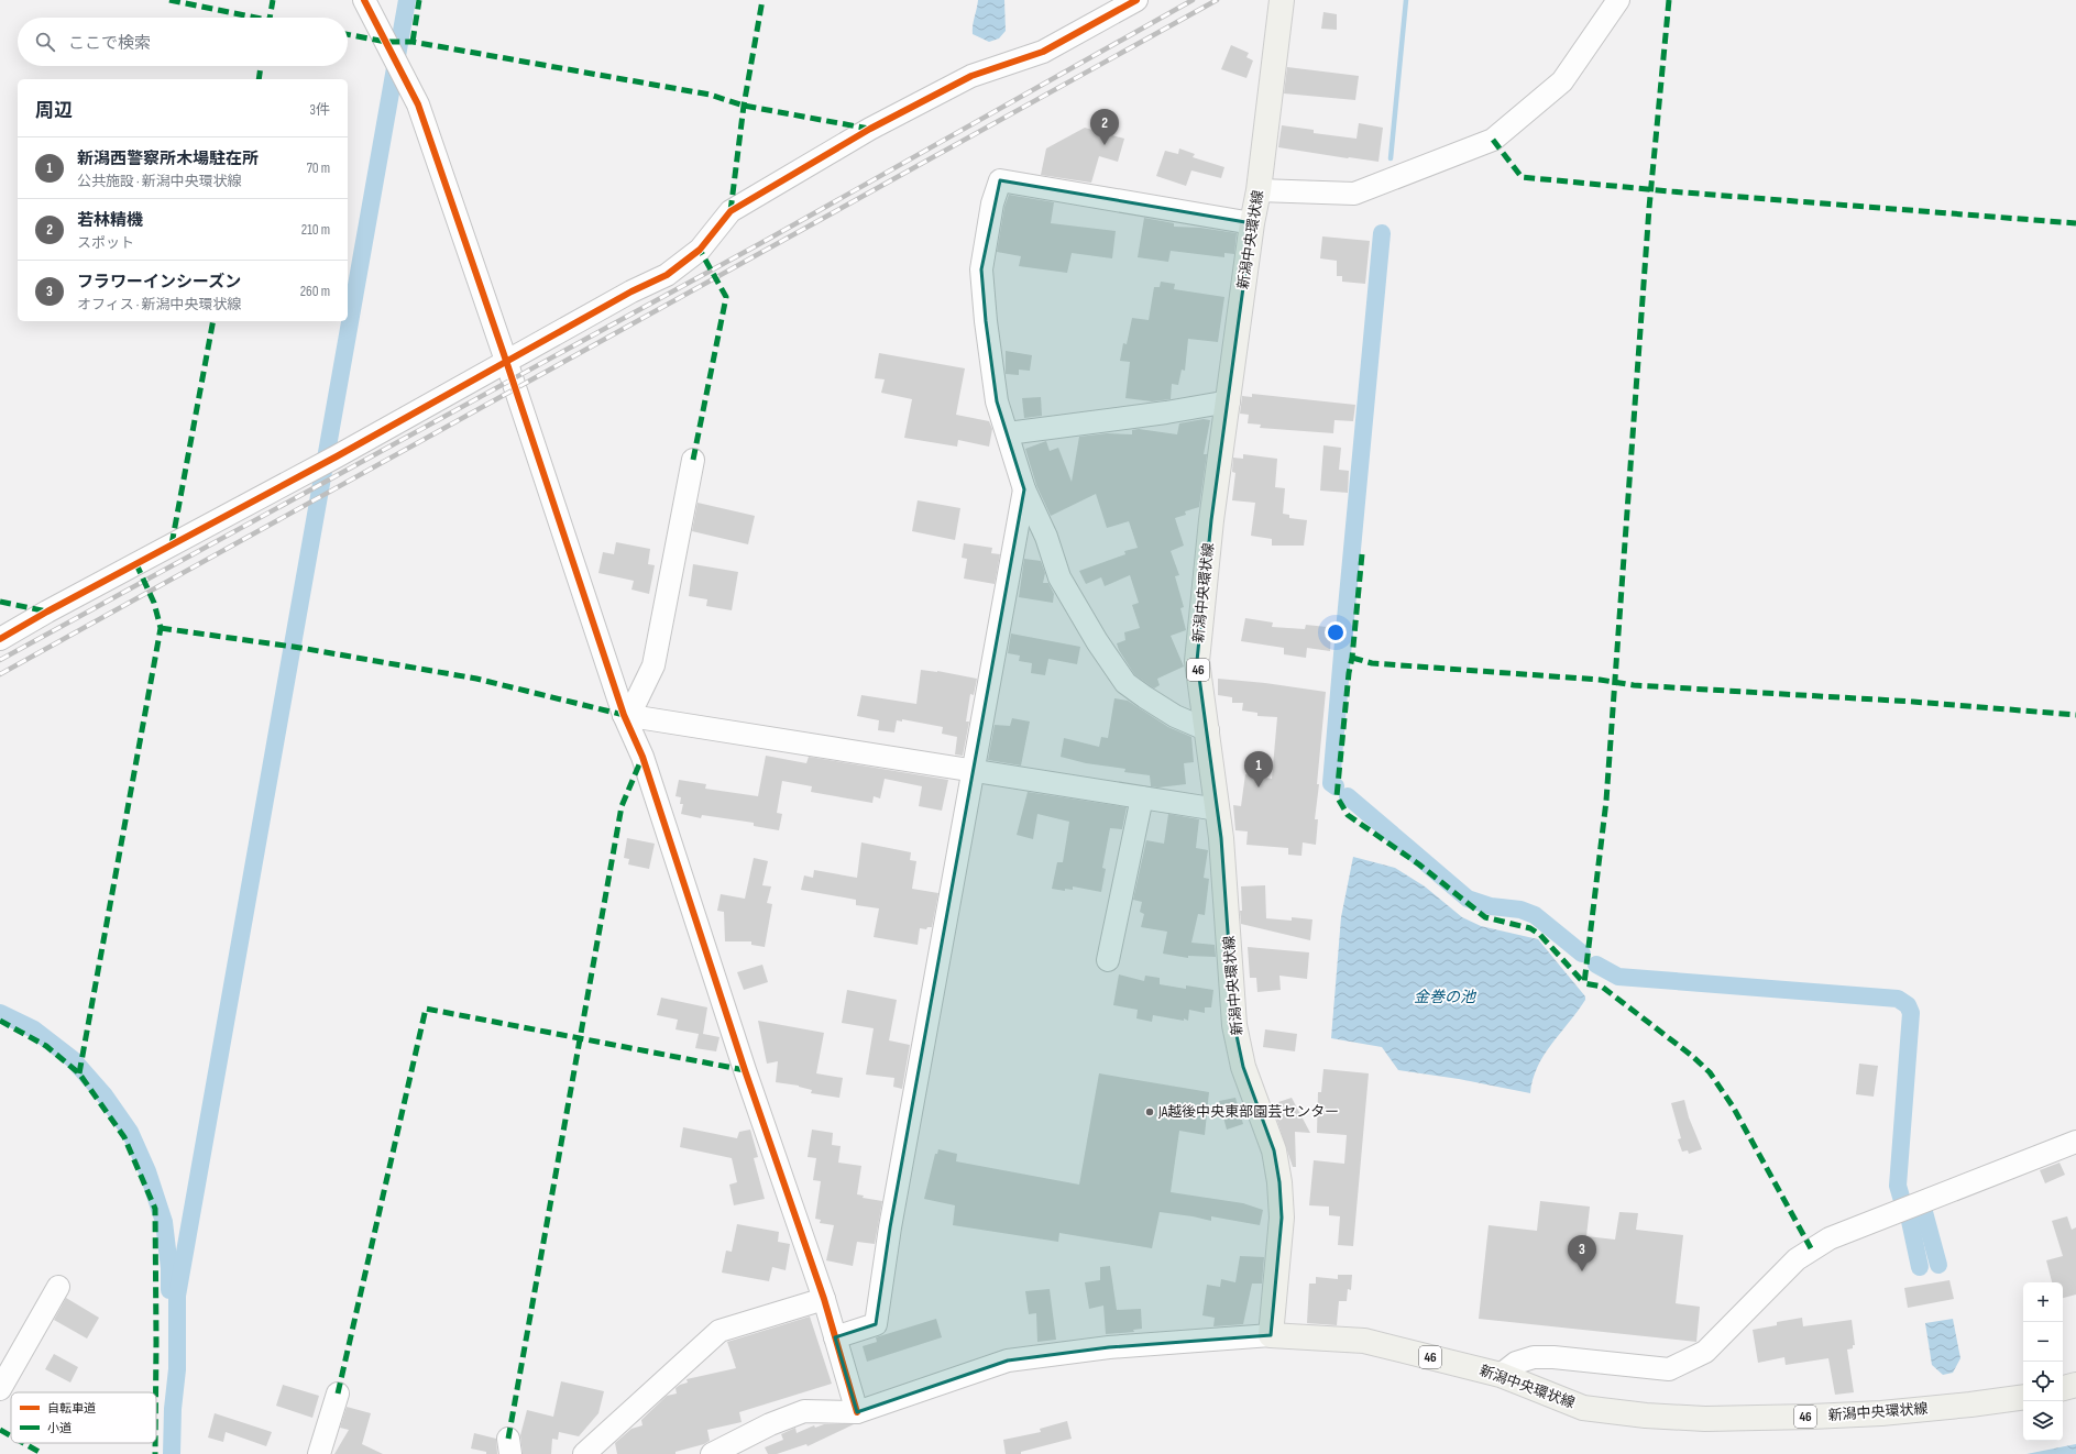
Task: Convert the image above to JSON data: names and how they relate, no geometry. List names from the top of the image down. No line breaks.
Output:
{"streets":{"main road":["新潟中央環状線","46"]},"water":["金巻の池"],"places":["JA越後中央東部園芸センター"],"legend":["自転車道","小道"],"page":{"search":"ここで検索","heading":["周辺","3件"],"pins":["2","1","3"],"list":[{"mark":"1","name":"新潟西警察所木場駐在所","note":"公共施設 · 新潟中央環状線","value":"70 m"},{"mark":"2","name":"若林精機","note":"スポット","value":"210 m"},{"mark":"3","name":"フラワーインシーズン","note":"オフィス · 新潟中央環状線","value":"260 m"}],"map_buttons":["+","−"]}}
